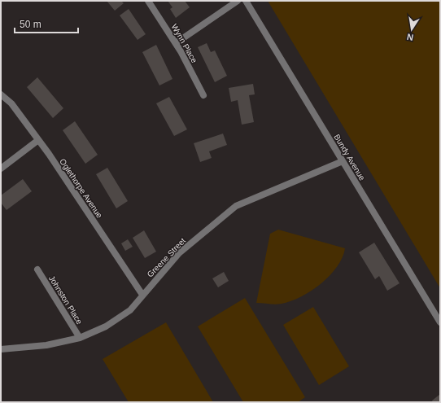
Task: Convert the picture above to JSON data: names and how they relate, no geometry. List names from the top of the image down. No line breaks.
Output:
{"streets":{"street":["Wynn Place","Bundy Avenue","Oglethorpe Avenue","Greene Street","Johnston Place"]},"crossings":[["Bundy Avenue","Greene Street"],["Oglethorpe Avenue","Greene Street"],["Greene Street","Johnston Place"]],"scale_bar":"50 m","north":"bottom"}
